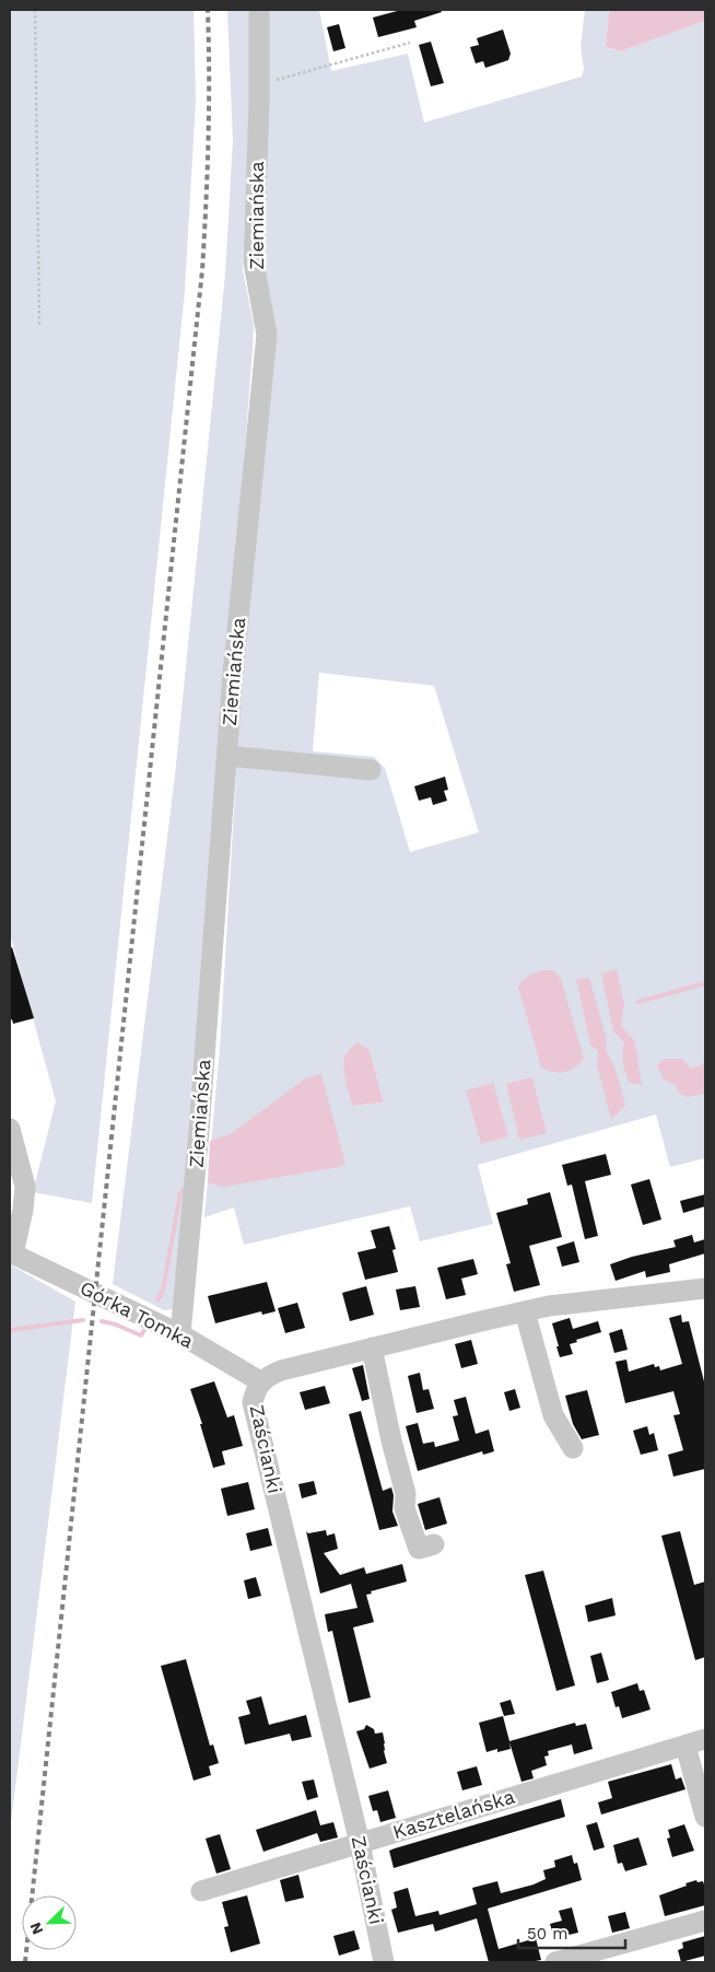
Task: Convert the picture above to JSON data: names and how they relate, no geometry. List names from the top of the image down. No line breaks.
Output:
{"streets":{"street":["Ziemiańska","Górka Tomka","Zaścianki","Kasztelańska"]},"crossings":[["Ziemiańska","Górka Tomka"],["Górka Tomka","Zaścianki"],["Zaścianki","Kasztelańska"]],"scale_bar":"50 m","north":"bottom left"}
